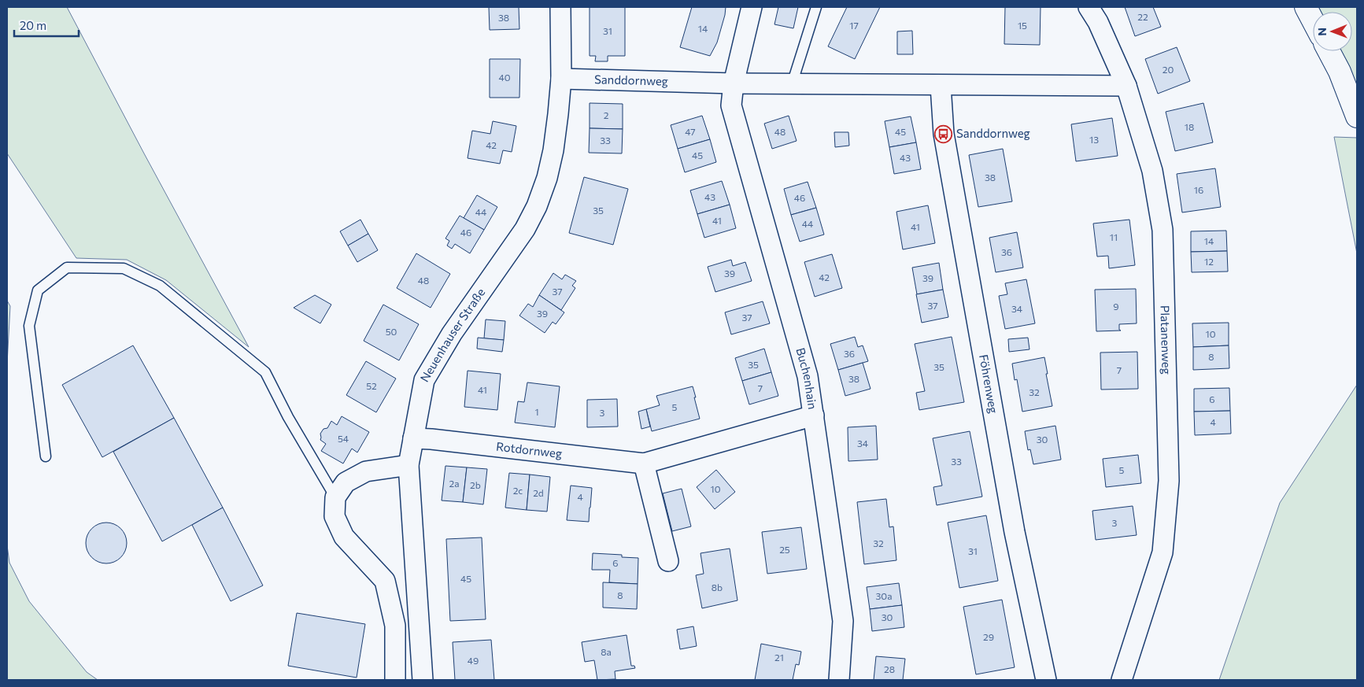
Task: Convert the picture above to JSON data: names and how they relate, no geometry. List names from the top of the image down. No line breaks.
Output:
{"streets":{"street":["Sanddornweg","Neuenhauser Straße","Platanenweg","Buchenhain","Föhrenweg","Rotdornweg"]},"crossings":[["Sanddornweg","Neuenhauser Straße"],["Sanddornweg","Platanenweg"],["Sanddornweg","Buchenhain"],["Sanddornweg","Föhrenweg"],["Neuenhauser Straße","Rotdornweg"],["Buchenhain","Rotdornweg"]],"places":{"bus stop":["Sanddornweg"]},"house_numbers":["22","38","17","15","14","31","20","40","2","18","47","48","45","13","33","42","45","43","38","16","43","46","35","44","41","44","41","46","11","14","36","12","39","42","39","48","37","37","9","34","39","37","50","10","36","8","35","35","7","38","52","7","41","32","6","5","1","3","4","54","30","34","33","5","2a","2b","10","2c","2d","4","3","32","25","31","6","45","8b","8","30a","30","29","8a","21","49","28"],"scale_bar":"20 m","north":"left"}
